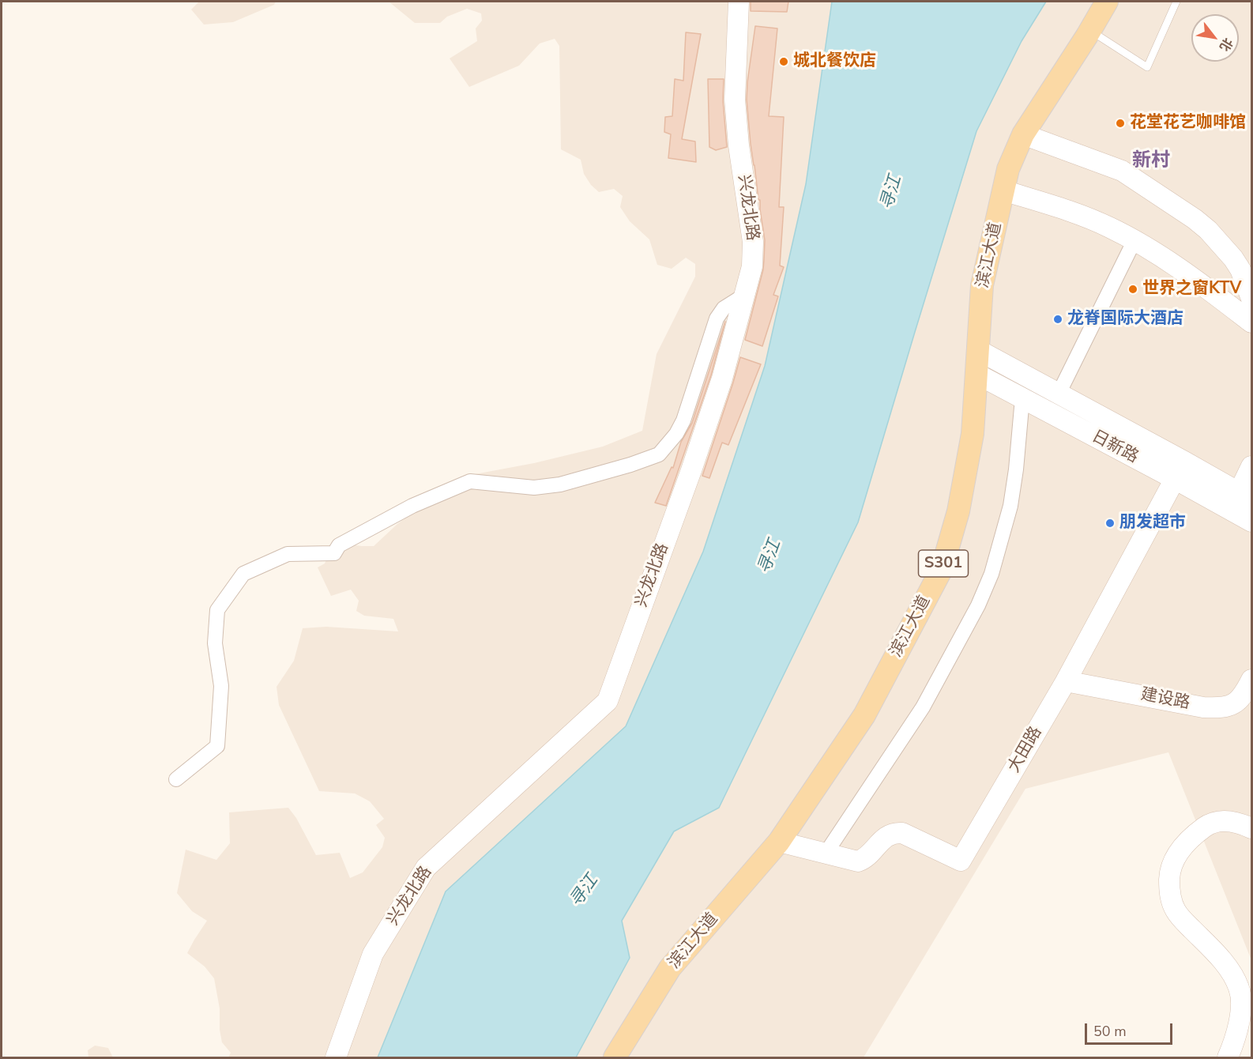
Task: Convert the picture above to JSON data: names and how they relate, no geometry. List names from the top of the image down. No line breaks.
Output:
{"streets":{"main road":["兴龙北路","滨江大道","日新路","S301","建设路","大田路"]},"crossings":[["滨江大道","日新路"],["滨江大道","大田路"],["日新路","大田路"],["建设路","大田路"]],"districts":["新村"],"water":["寻江"],"places":["城北餐饮店","花堂花艺咖啡馆","世界之窗KTV","龙脊国际大酒店","朋发超市"],"scale_bar":"50 m","north":"bottom right"}
